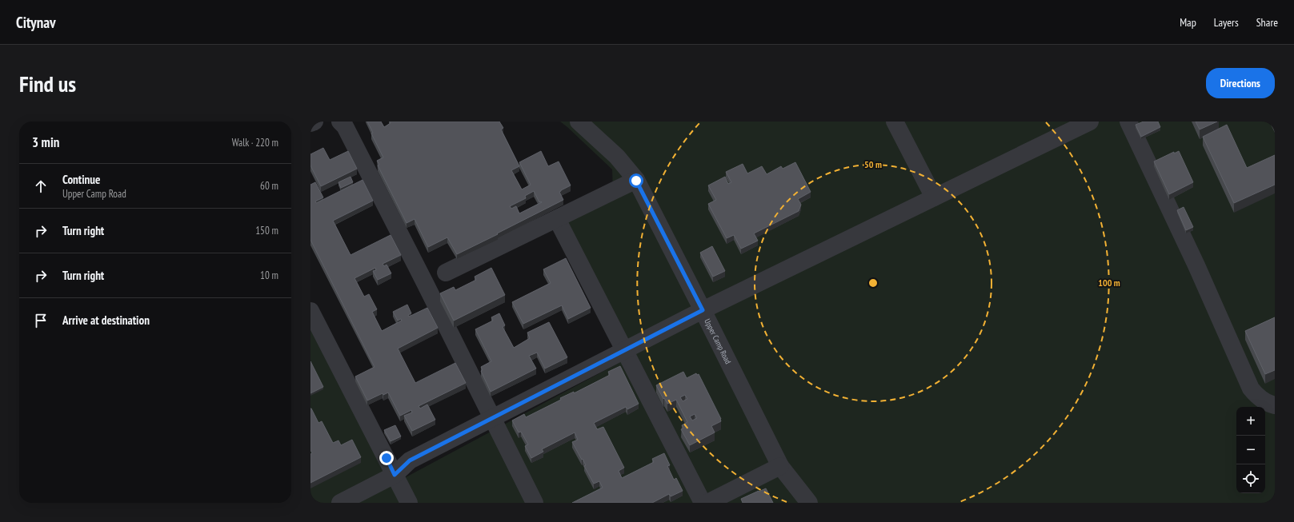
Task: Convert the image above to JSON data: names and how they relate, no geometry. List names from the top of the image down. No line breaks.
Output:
{"streets":{"lane":["Upper Camp Road"]},"page":{"header":"Citynav","nav":["Map","Layers","Share"],"buttons":"Directions","title":"Find us","heading":["3 min","Walk · 220 m"],"list":[["Continue","Upper Camp Road","60 m"],["Turn right","150 m"],["Turn right","10 m"],"Arrive at destination"],"map_buttons":["+","−"]},"rings":["50 m","100 m"]}
